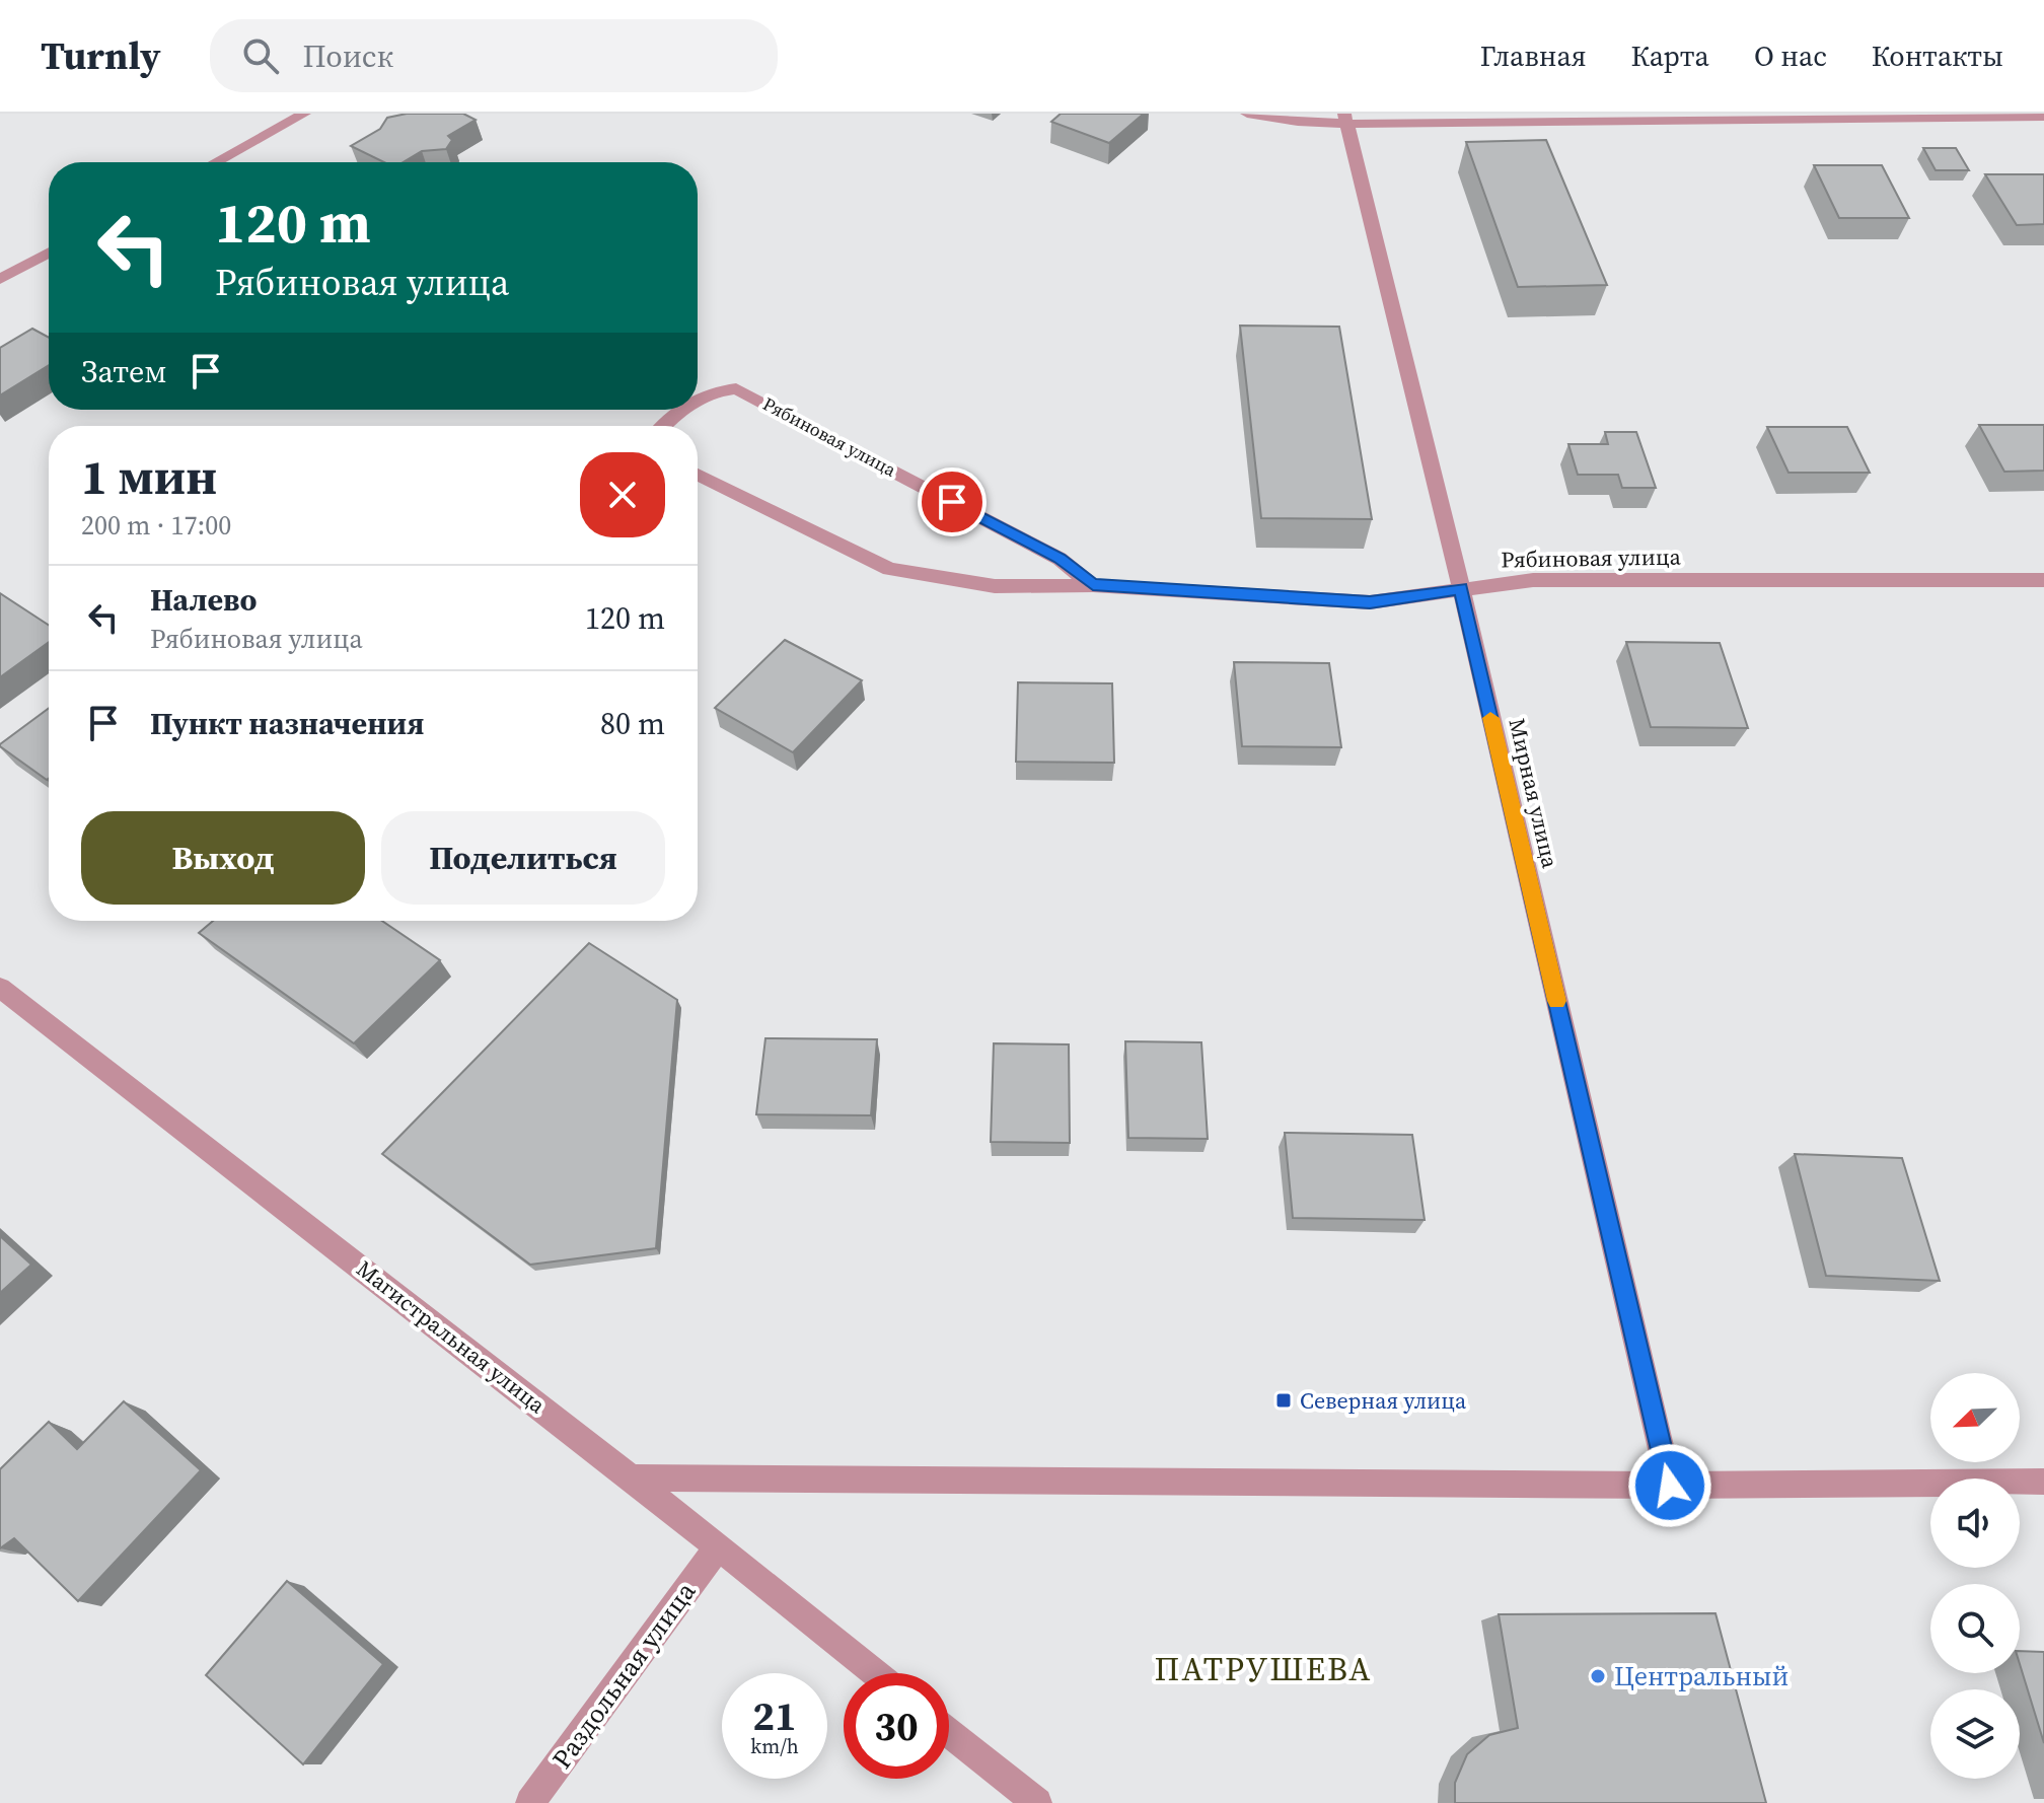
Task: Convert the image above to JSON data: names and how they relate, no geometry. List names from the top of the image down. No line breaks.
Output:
{"streets":{"street":["Рябиновая улица","Мирная улица","Магистральная улица","Раздольная улица"]},"crossings":[["Рябиновая улица","Мирная улица"],["Магистральная улица","Раздольная улица"]],"districts":["ПАТРУШЕВА"],"places":{"transit":["Северная улица"],"other":["Центральный"]},"north":"bottom left","page":{"header":"Turnly","search":"Поиск","nav":["Главная","Карта","О нас","Контакты"],"turn":["120 m","Рябиновая улица"],"then":"Затем","heading":["1 мин","200 m · 17:00"],"list":[{"name":"Налево","note":"Рябиновая улица","value":"120 m"},{"name":"Пункт назначения","value":"80 m"}],"buttons":["Выход","Поделиться"],"speed":"21 km/h","limit":"30"}}
